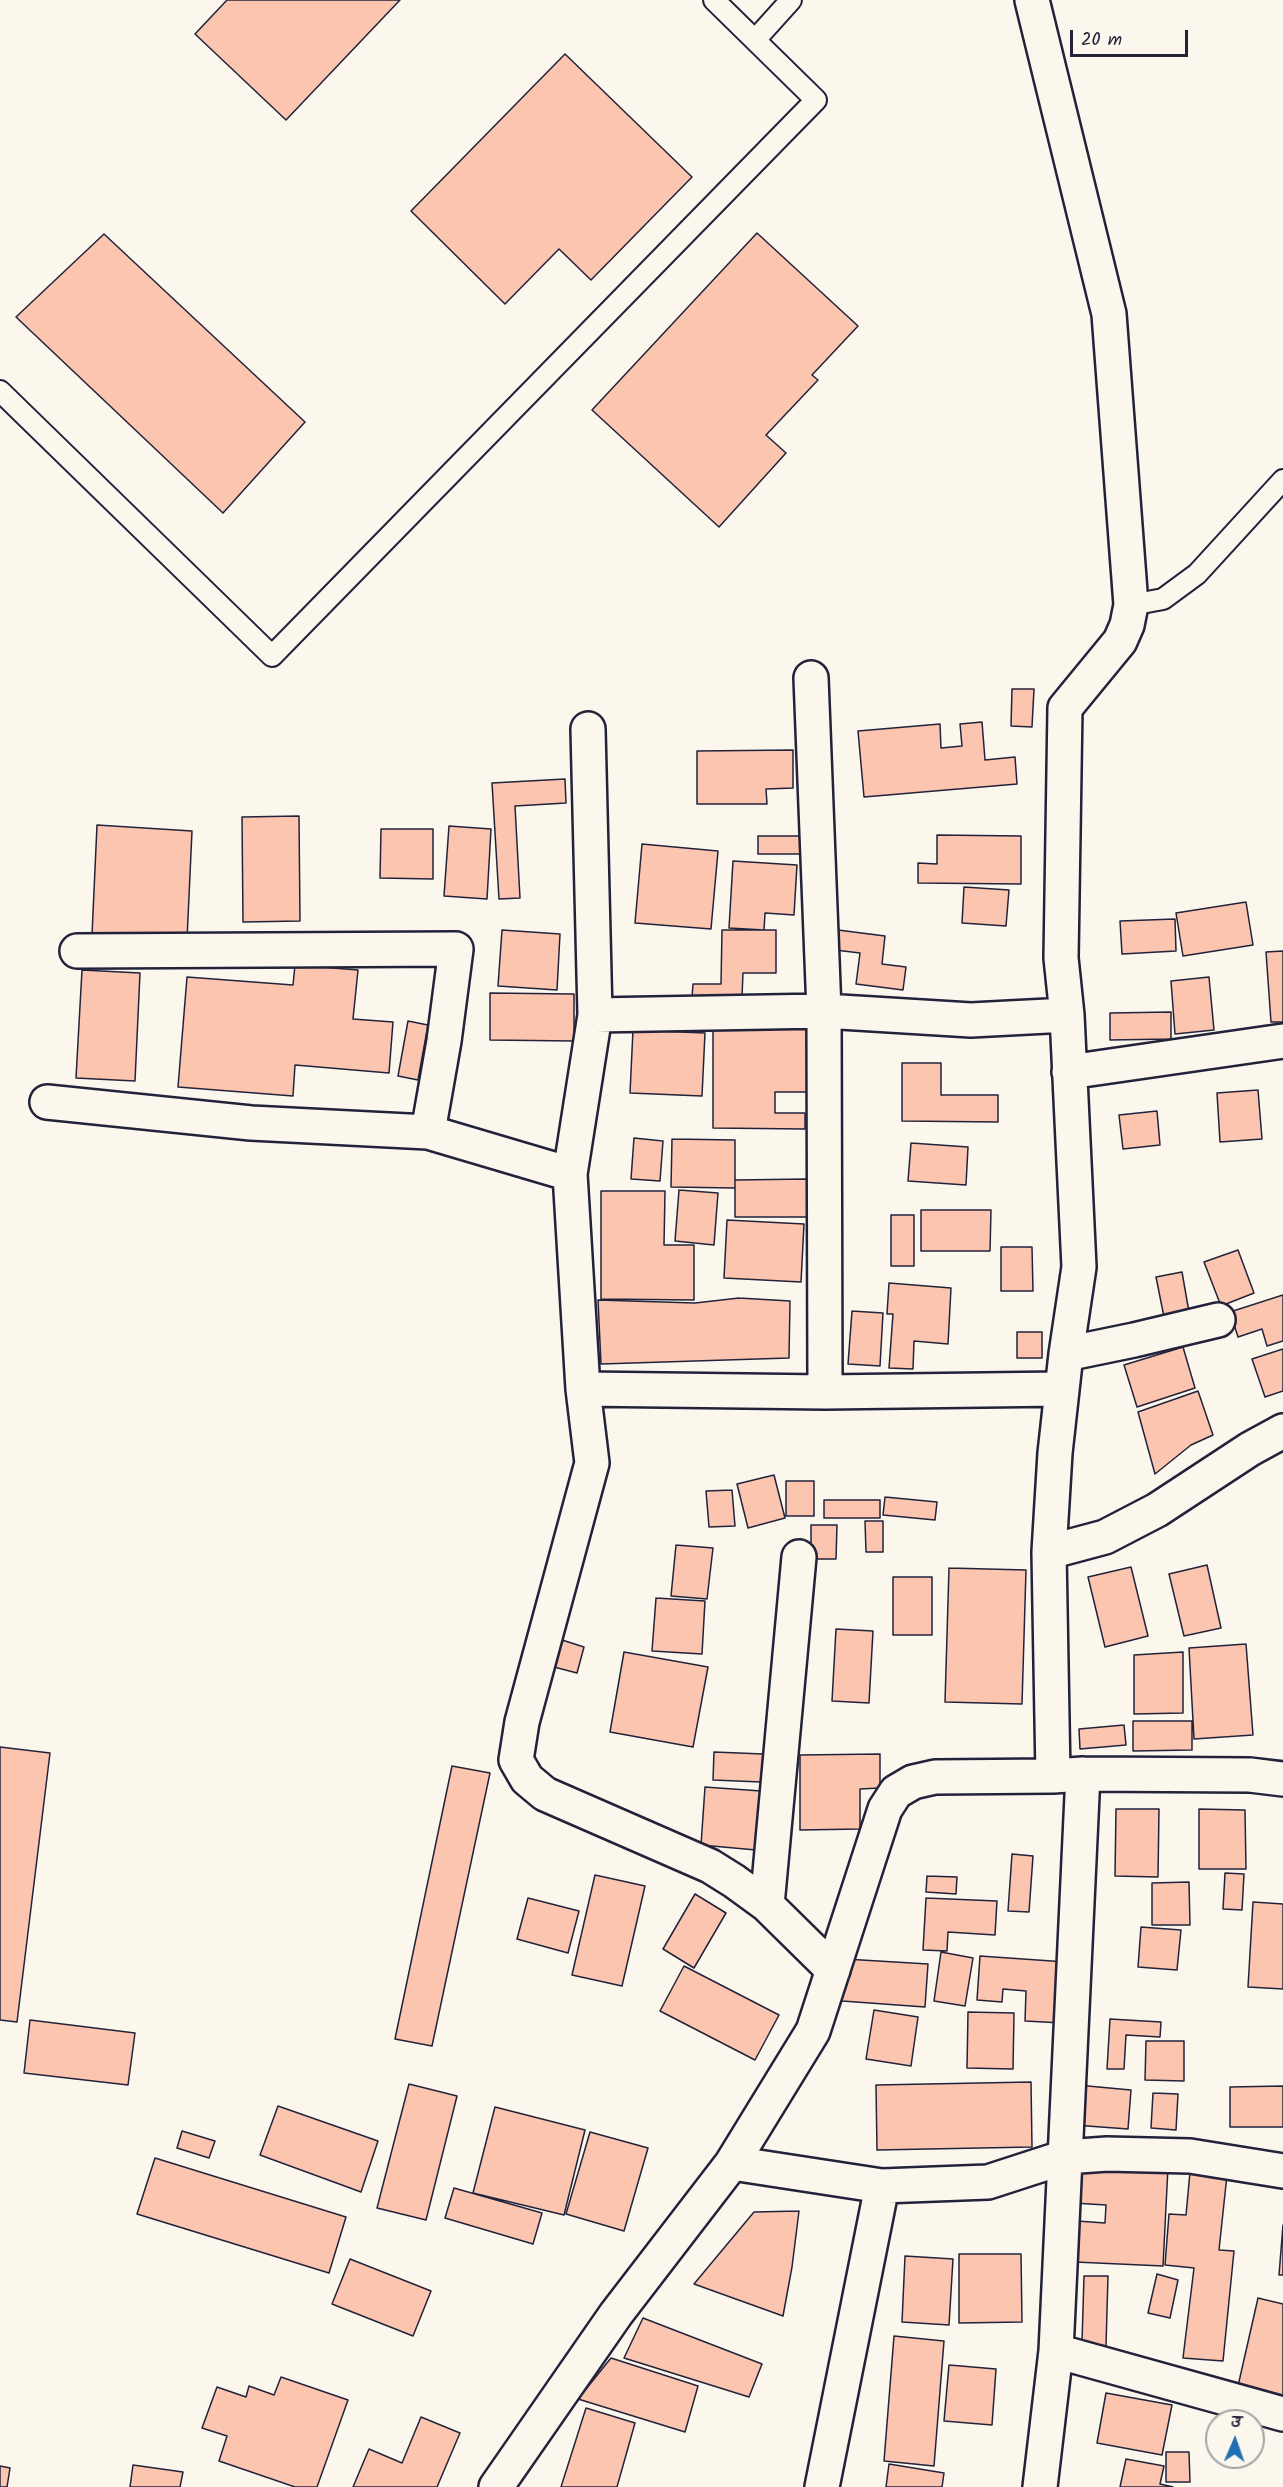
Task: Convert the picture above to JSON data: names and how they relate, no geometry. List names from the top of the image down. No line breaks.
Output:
{"scale_bar":"20 m","north":"top"}
